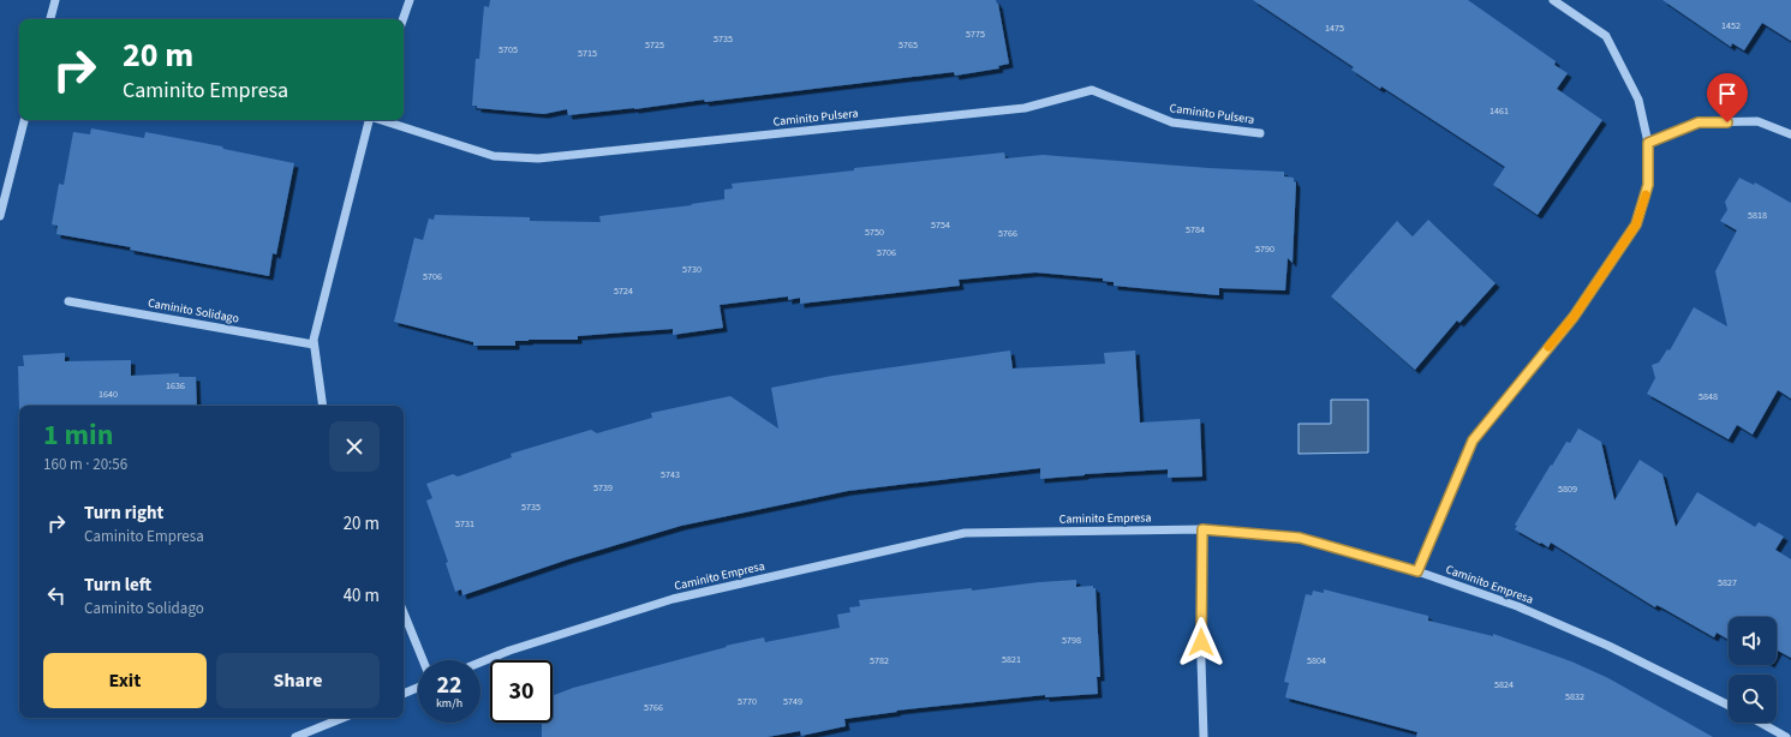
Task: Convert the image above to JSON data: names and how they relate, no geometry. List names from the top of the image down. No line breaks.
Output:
{"streets":{"street":["Caminito Pulsera","Caminito Solidago","Caminito Empresa"]},"house_numbers":["1452","1475","5775","5735","5725","5765","5705","5715","1461","5818","5754","5784","5750","5766","5790","5706","5730","5706","5724","1636","1640","5848","5743","5739","5809","5735","5731","5827","5798","5821","5782","5804","5824","5832","5770","5749","5766"],"page":{"turn":["20 m","Caminito Empresa"],"heading":["1 min","160 m · 20:56"],"list":[{"name":"Turn right","note":"Caminito Empresa","value":"20 m"},{"name":"Turn left","note":"Caminito Solidago","value":"40 m"}],"buttons":["Exit","Share"],"speed":"22 km/h","limit":"30"}}
